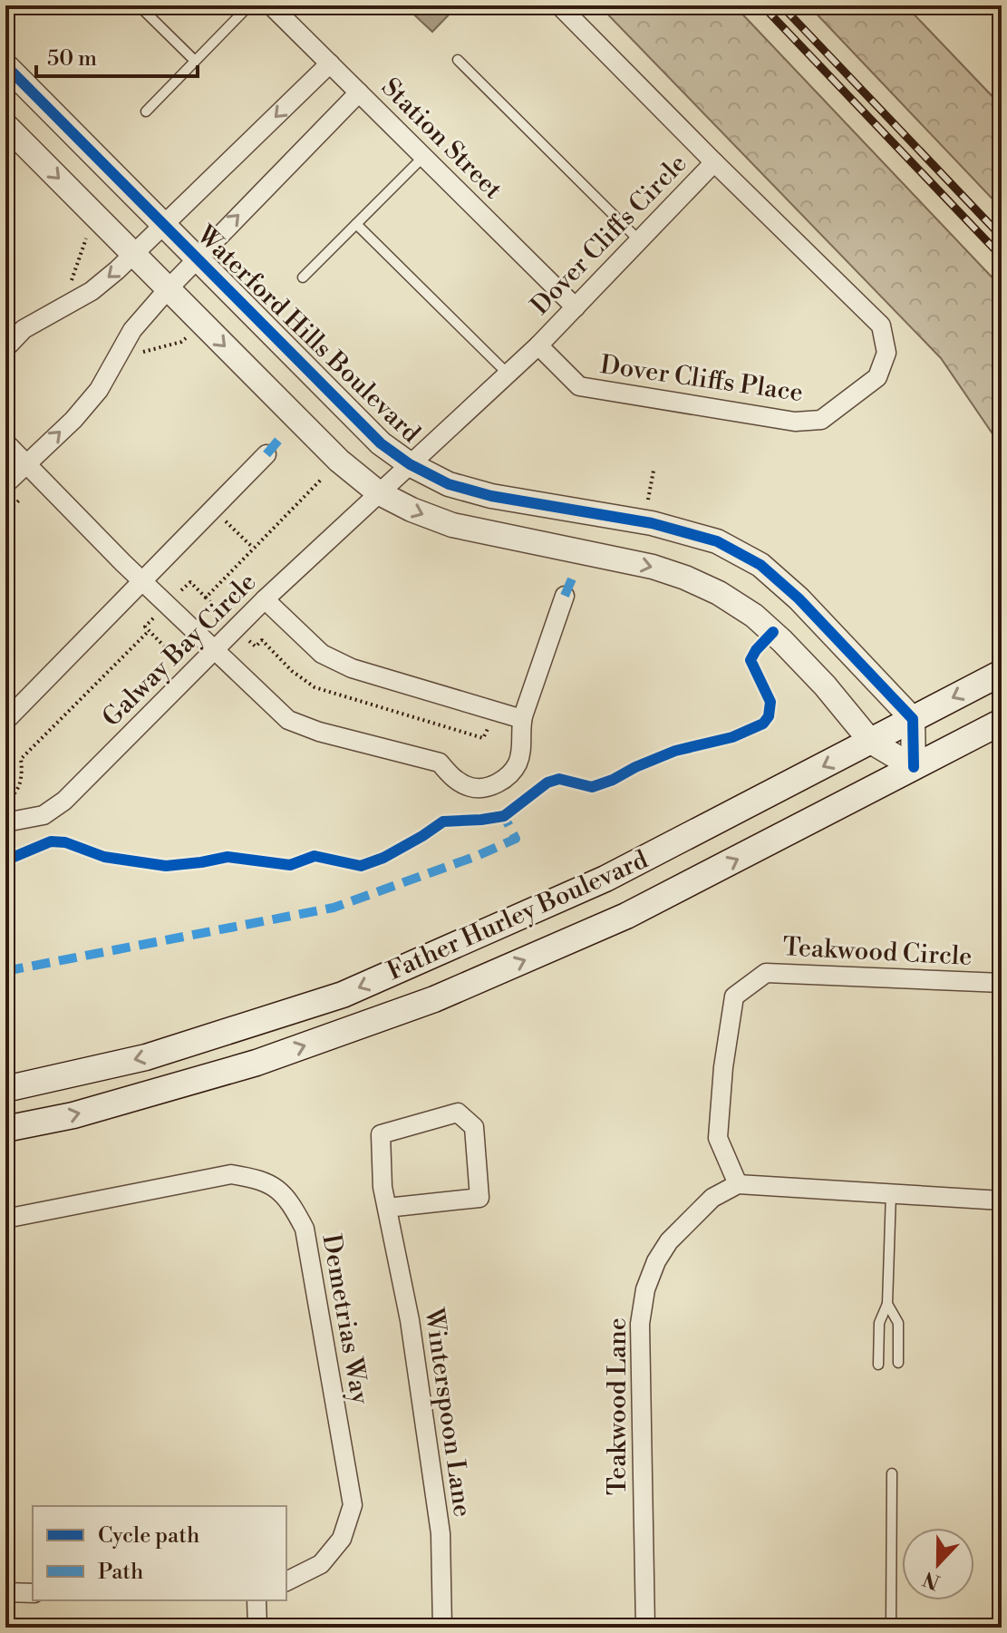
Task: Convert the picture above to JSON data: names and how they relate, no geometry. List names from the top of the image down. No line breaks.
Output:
{"streets":{"main road":["Father Hurley Boulevard"],"street":["Station Street","Dover Cliffs Circle","Waterford Hills Boulevard","Dover Cliffs Place","Galway Bay Circle","Teakwood Circle","Demetrias Way","Teakwood Lane","Winterspoon Lane"]},"crossings":[["Station Street","Dover Cliffs Circle"],["Dover Cliffs Circle","Waterford Hills Boulevard"],["Dover Cliffs Circle","Dover Cliffs Place"],["Dover Cliffs Circle","Galway Bay Circle"],["Waterford Hills Boulevard","Father Hurley Boulevard"],["Teakwood Circle","Teakwood Lane"]],"legend":["Cycle path","Path"],"scale_bar":"50 m","north":"bottom"}
